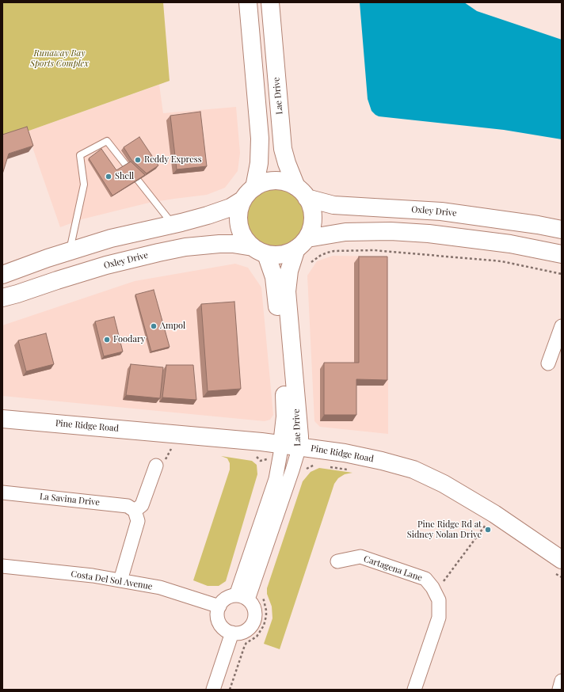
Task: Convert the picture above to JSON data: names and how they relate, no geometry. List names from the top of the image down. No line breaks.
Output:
{"streets":{"main road":["Lae Drive","Oxley Drive","Pine Ridge Road"],"street":["La Savina Drive","Cartagena Lane","Costa Del Sol Avenue"]},"crossings":[["Lae Drive","Oxley Drive"],["Lae Drive","Pine Ridge Road"],["Lae Drive","Costa Del Sol Avenue"]],"parks":["Runaway Bay Sports Complex"],"places":["Reddy Express","Shell","Ampol","Foodary","Pine Ridge Rd at Sidney Nolan Drive"]}
